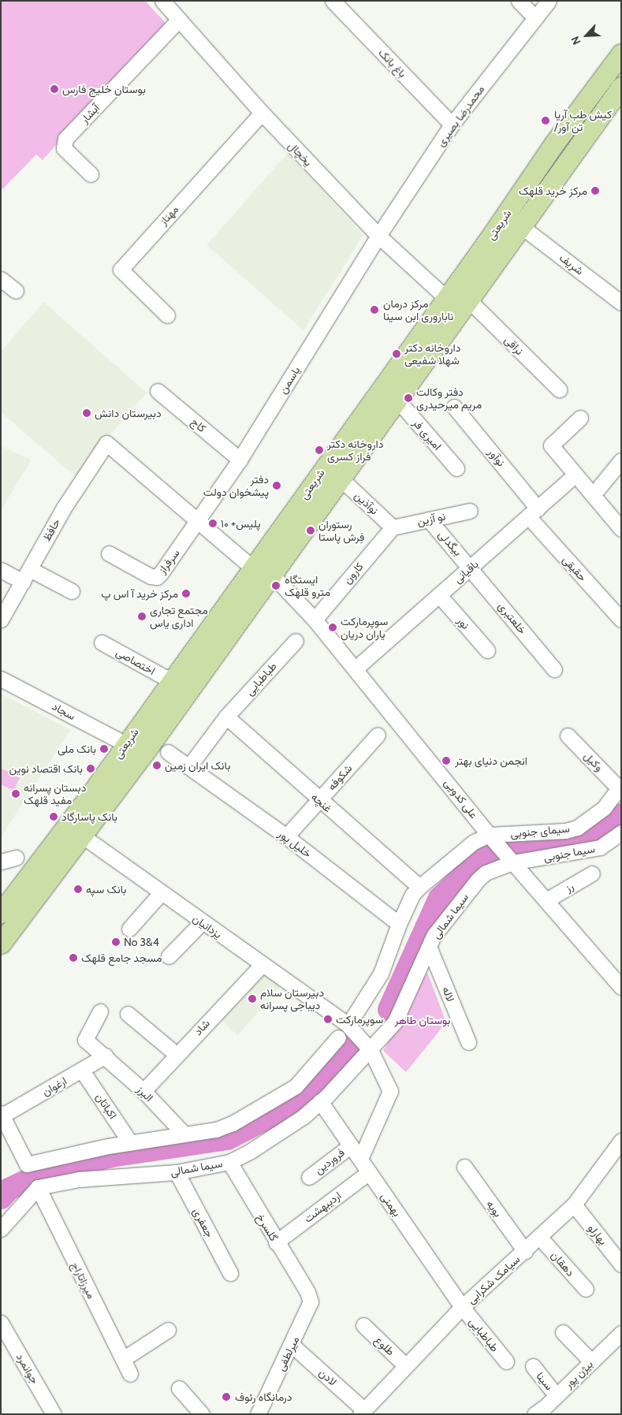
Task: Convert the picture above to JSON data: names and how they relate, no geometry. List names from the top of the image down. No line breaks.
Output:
{"streets":{"main road":["شریعتی"],"street":["باغ بانک","آبشار","محمدرضا بصیری","یخچال","مهناز","شریف","نراقی","یاسمن","کاج","امیری فر","نوآور","نوآذین","نو آزین","حافظ","بیگدلی","سرفراز","حقیقی","باقیانی","کارون","خلعتبری","نور","اختصاصی","طباطبایی","سجاد","وکیل","شکوفه","علی کدویی","غنچه","سیمای جنوبی","خلیل‌ پور","سیما جنوبی","رز","سیما شمالی","یزدانیان","لاله","شاد","ارغوان","البرز","اکباتان","فروردین","بهمنی","اردیبهشت","بویه","جعفری","گلسرخ","بهارلو","دهقان","سیامک شکرابی","میرزاتاراج","طلوع","میرلطفی","جوانمرد","بیژن پور","لادن","سینا"]},"crossings":[["باغ بانک","محمدرضا بصیری"],["آبشار","یخچال"],["محمدرضا بصیری","یخچال"],["محمدرضا بصیری","یاسمن"],["یخچال","مهناز"],["یخچال","شریعتی"],["یخچال","یاسمن"],["شریعتی","شریف"],["شریعتی","نراقی"],["شریعتی","امیری فر"],["شریعتی","نوآذین"],["شریعتی","اختصاصی"],["شریعتی","سجاد"],["شریعتی","علی کدویی"],["شریعتی","یزدانیان"],["یاسمن","کاج"],["یاسمن","حافظ"],["یاسمن","سرفراز"],["نوآور","حقیقی"],["نوآور","باقیانی"],["نوآذین","نو آزین"],["نوآذین","کارون"],["نو آزین","بیگدلی"],["نو آزین","کارون"],["حافظ","سرفراز"],["بیگدلی","باقیانی"],["بیگدلی","خلعتبری"],["حقیقی","باقیانی"],["باقیانی","خلعتبری"],["باقیانی","نور"],["باقیانی","علی کدویی"],["کارون","علی کدویی"],["طباطبایی","غنچه"],["طباطبایی","بهمنی"],["طباطبایی","سیامک شکرابی"],["وکیل","سیمای جنوبی"],["شکوفه","غنچه"],["شکوفه","خلیل‌ پور"],["علی کدویی","سیمای جنوبی"],["علی کدویی","سیما جنوبی"],["علی کدویی","رز"],["علی کدویی","سیما شمالی"],["سیما جنوبی","سیما شمالی"],["سیما شمالی","یزدانیان"],["سیما شمالی","لاله"],["سیما شمالی","بهمنی"],["سیما شمالی","جعفری"],["سیما شمالی","گلسرخ"],["سیما شمالی","میرزاتاراج"],["یزدانیان","شاد"],["شاد","البرز"],["ارغوان","البرز"],["ارغوان","اکباتان"],["فروردین","بهمنی"],["بهمنی","اردیبهشت"],["بهمنی","سیامک شکرابی"],["اردیبهشت","گلسرخ"],["بویه","سیامک شکرابی"],["گلسرخ","میرلطفی"],["بهارلو","سیامک شکرابی"],["دهقان","سیامک شکرابی"],["سیامک شکرابی","طلوع"],["سیامک شکرابی","لادن"],["میرلطفی","لادن"],["بیژن پور","سینا"]],"parks":["بوستان طاهر"],"places":["بوستان خلیج فارس","کیش طب آریا /تن آور","مرکز خرید قلهک","مرکز درمان ناباروری ابن سینا","داروخانه دکتر شهلا شفیعی","دفتر وکالت مریم میرحیدری","دبیرستان دانش","داروخانه دکتر فراز کسری","دفتر پیشخوان دولت","پلیس+ ۱۰","رستوران فِرش پاستا","ایستگاه مترو قلهک","مرکز خرید آ اس پ","مجتمع تجاری اداری یاس","سوپرمارکت یاران دریان","بانک ملی","انجمن دنیای بهتر","بانک ایران زمین","بانک اقتصاد نوین","دبستان پسرانه مفید قلهک","بانک پاسارگاد","بانک سپه","No 3&4","مسجد جامع قلهک","دبیرستان سلام دیباجی پسرانه","سوپرمارکت","درمانگاه رئوف"],"north":"bottom left"}
